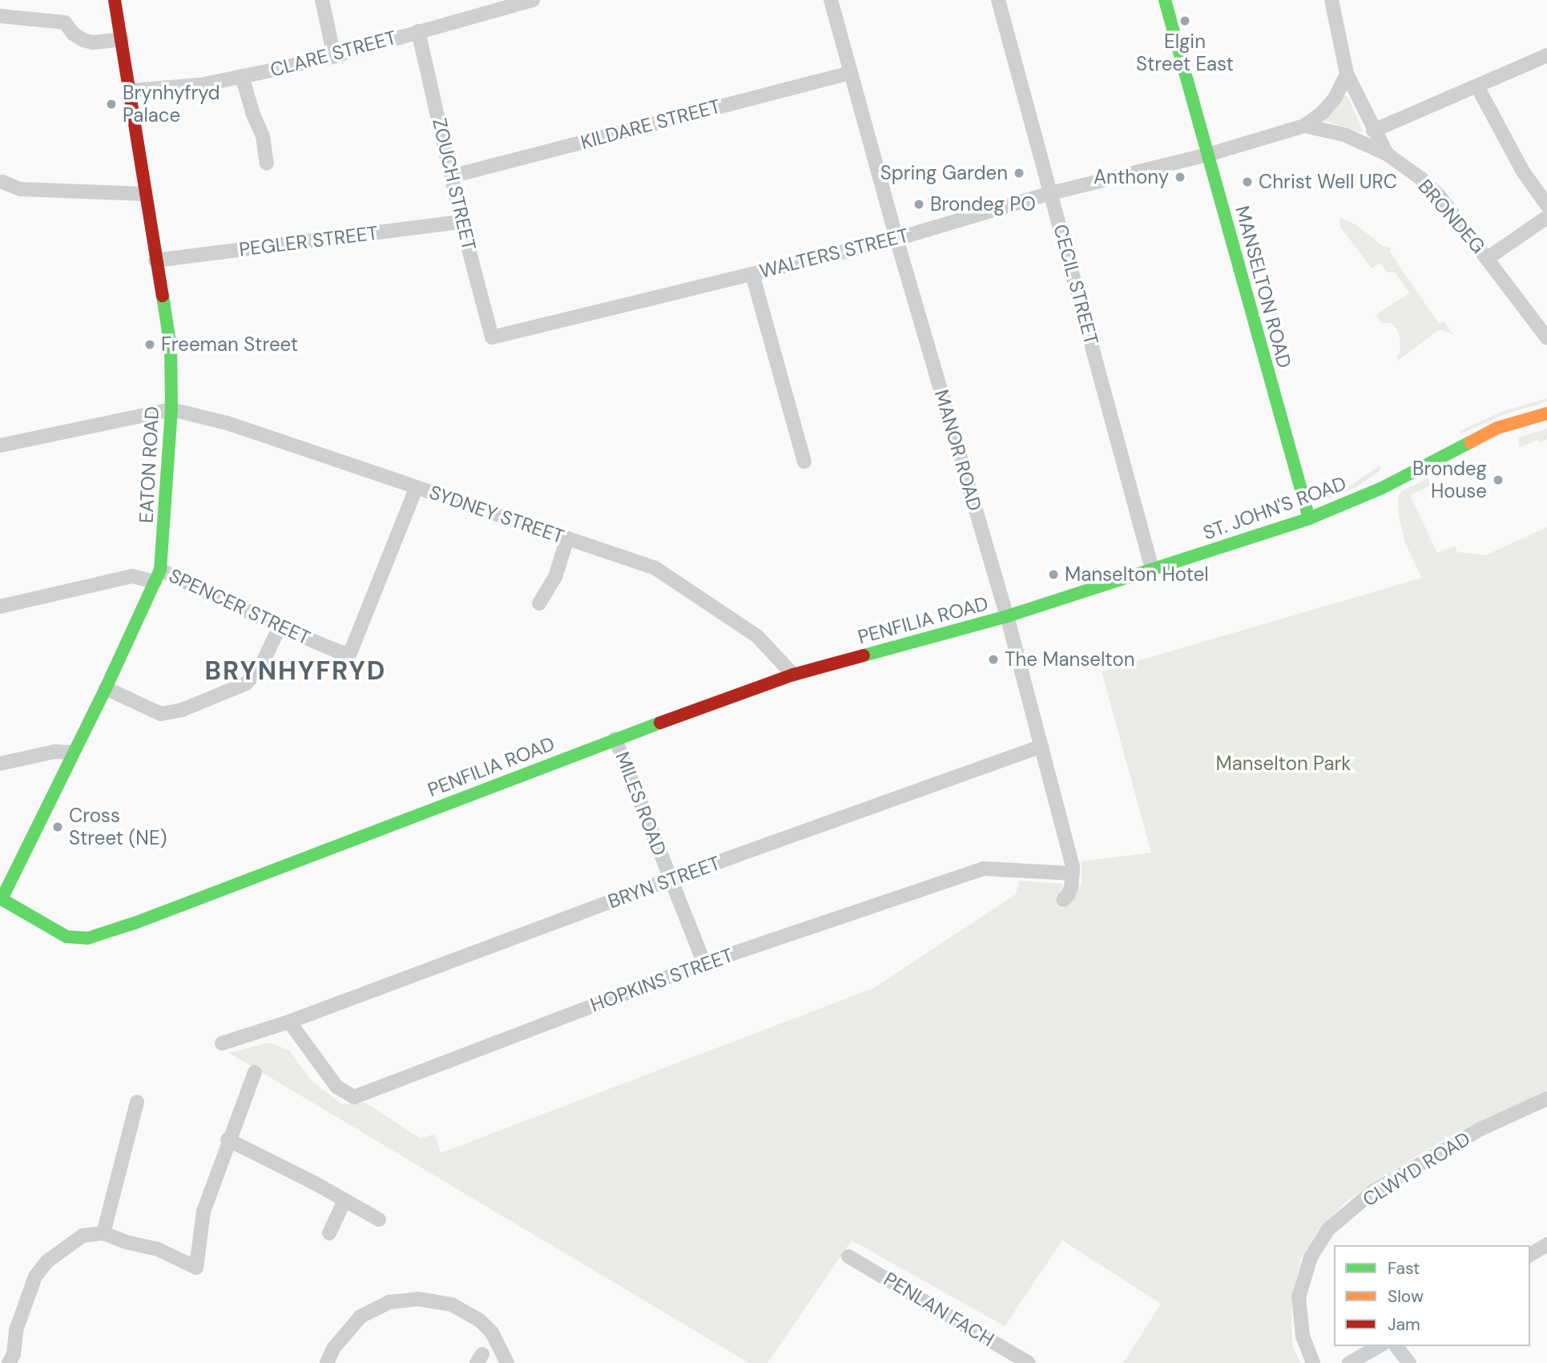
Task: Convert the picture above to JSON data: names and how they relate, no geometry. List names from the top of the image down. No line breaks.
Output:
{"streets":{"street":["CLARE STREET","KILDARE STREET","ZOUCH STREET","BRONDEG","PEGLER STREET","WALTERS STREET","CECIL STREET","MANSELTON ROAD","MANOR ROAD","EATON ROAD","ST. JOHN'S ROAD","SYDNEY STREET","SPENCER STREET","PENFILIA ROAD","MILES ROAD","BRYN STREET","HOPKINS STREET","CLWYD ROAD","PENLAN FACH"]},"crossings":[["CLARE STREET","ZOUCH STREET"],["CLARE STREET","EATON ROAD"],["KILDARE STREET","ZOUCH STREET"],["KILDARE STREET","MANOR ROAD"],["ZOUCH STREET","PEGLER STREET"],["ZOUCH STREET","WALTERS STREET"],["BRONDEG","WALTERS STREET"],["PEGLER STREET","EATON ROAD"],["WALTERS STREET","CECIL STREET"],["WALTERS STREET","MANSELTON ROAD"],["WALTERS STREET","MANOR ROAD"],["CECIL STREET","ST. JOHN'S ROAD"],["MANSELTON ROAD","ST. JOHN'S ROAD"],["MANOR ROAD","ST. JOHN'S ROAD"],["MANOR ROAD","PENFILIA ROAD"],["MANOR ROAD","BRYN STREET"],["MANOR ROAD","HOPKINS STREET"],["EATON ROAD","SYDNEY STREET"],["EATON ROAD","SPENCER STREET"],["EATON ROAD","PENFILIA ROAD"],["ST. JOHN'S ROAD","PENFILIA ROAD"],["SYDNEY STREET","SPENCER STREET"],["SYDNEY STREET","PENFILIA ROAD"],["PENFILIA ROAD","MILES ROAD"],["MILES ROAD","BRYN STREET"],["MILES ROAD","HOPKINS STREET"],["BRYN STREET","HOPKINS STREET"]],"districts":["BRYNHYFRYD"],"parks":["Manselton Park"],"places":["Elgin Street East","Brynhyfryd Palace","Spring Garden","Anthony","Christ Well URC","Brondeg PO","Freeman Street","Brondeg House","Manselton Hotel","The Manselton","Cross Street (NE)"],"legend":["Fast","Slow","Jam"]}
